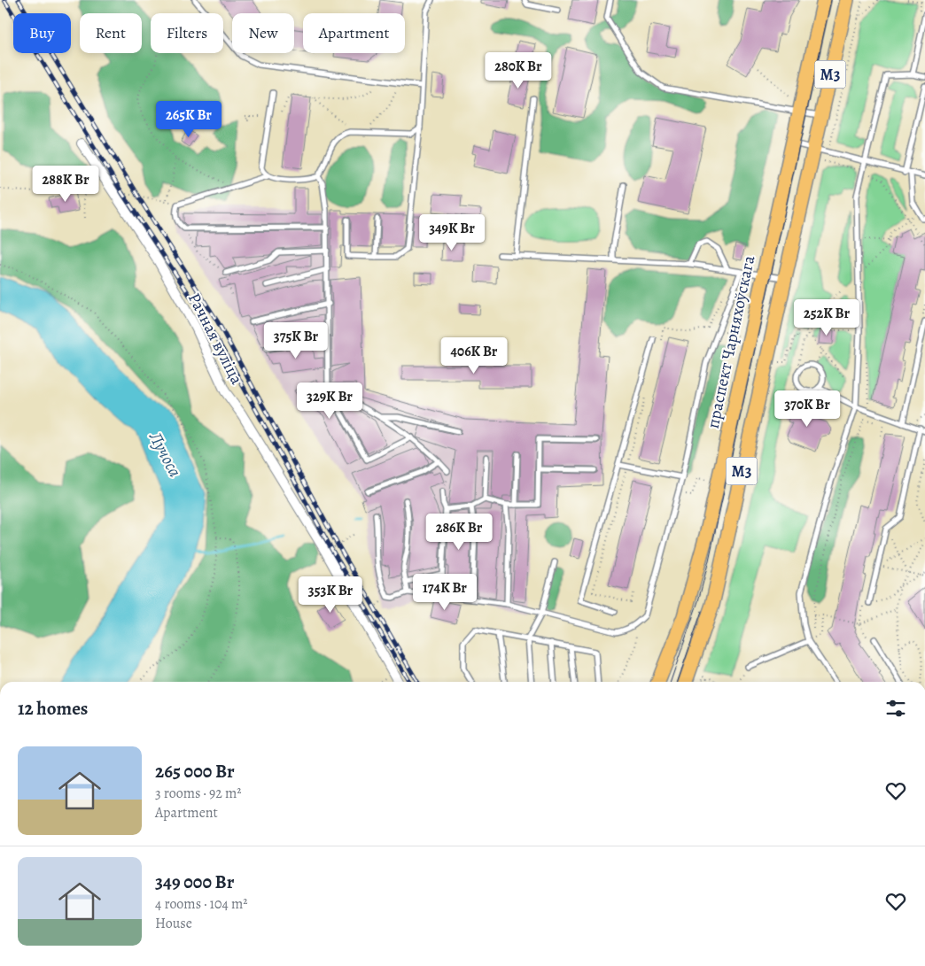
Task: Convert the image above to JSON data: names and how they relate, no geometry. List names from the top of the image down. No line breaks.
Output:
{"streets":{"main road":["М3","праспект Чарняхоўскага"],"street":["Рачная вуліца"]},"water":["Лучоса"],"page":{"chip":["Buy","Rent","Filters","New","Apartment"],"price":["280K Br","265K Br","288K Br","349K Br","252K Br","375K Br","406K Br","329K Br","370K Br","286K Br","174K Br","353K Br"],"heading":"12 homes","list":[{"name":"265 000 Br","note":"3 rooms · 92 m² · Apartment"},{"name":"349 000 Br","note":"4 rooms · 104 m² · House"}]}}
